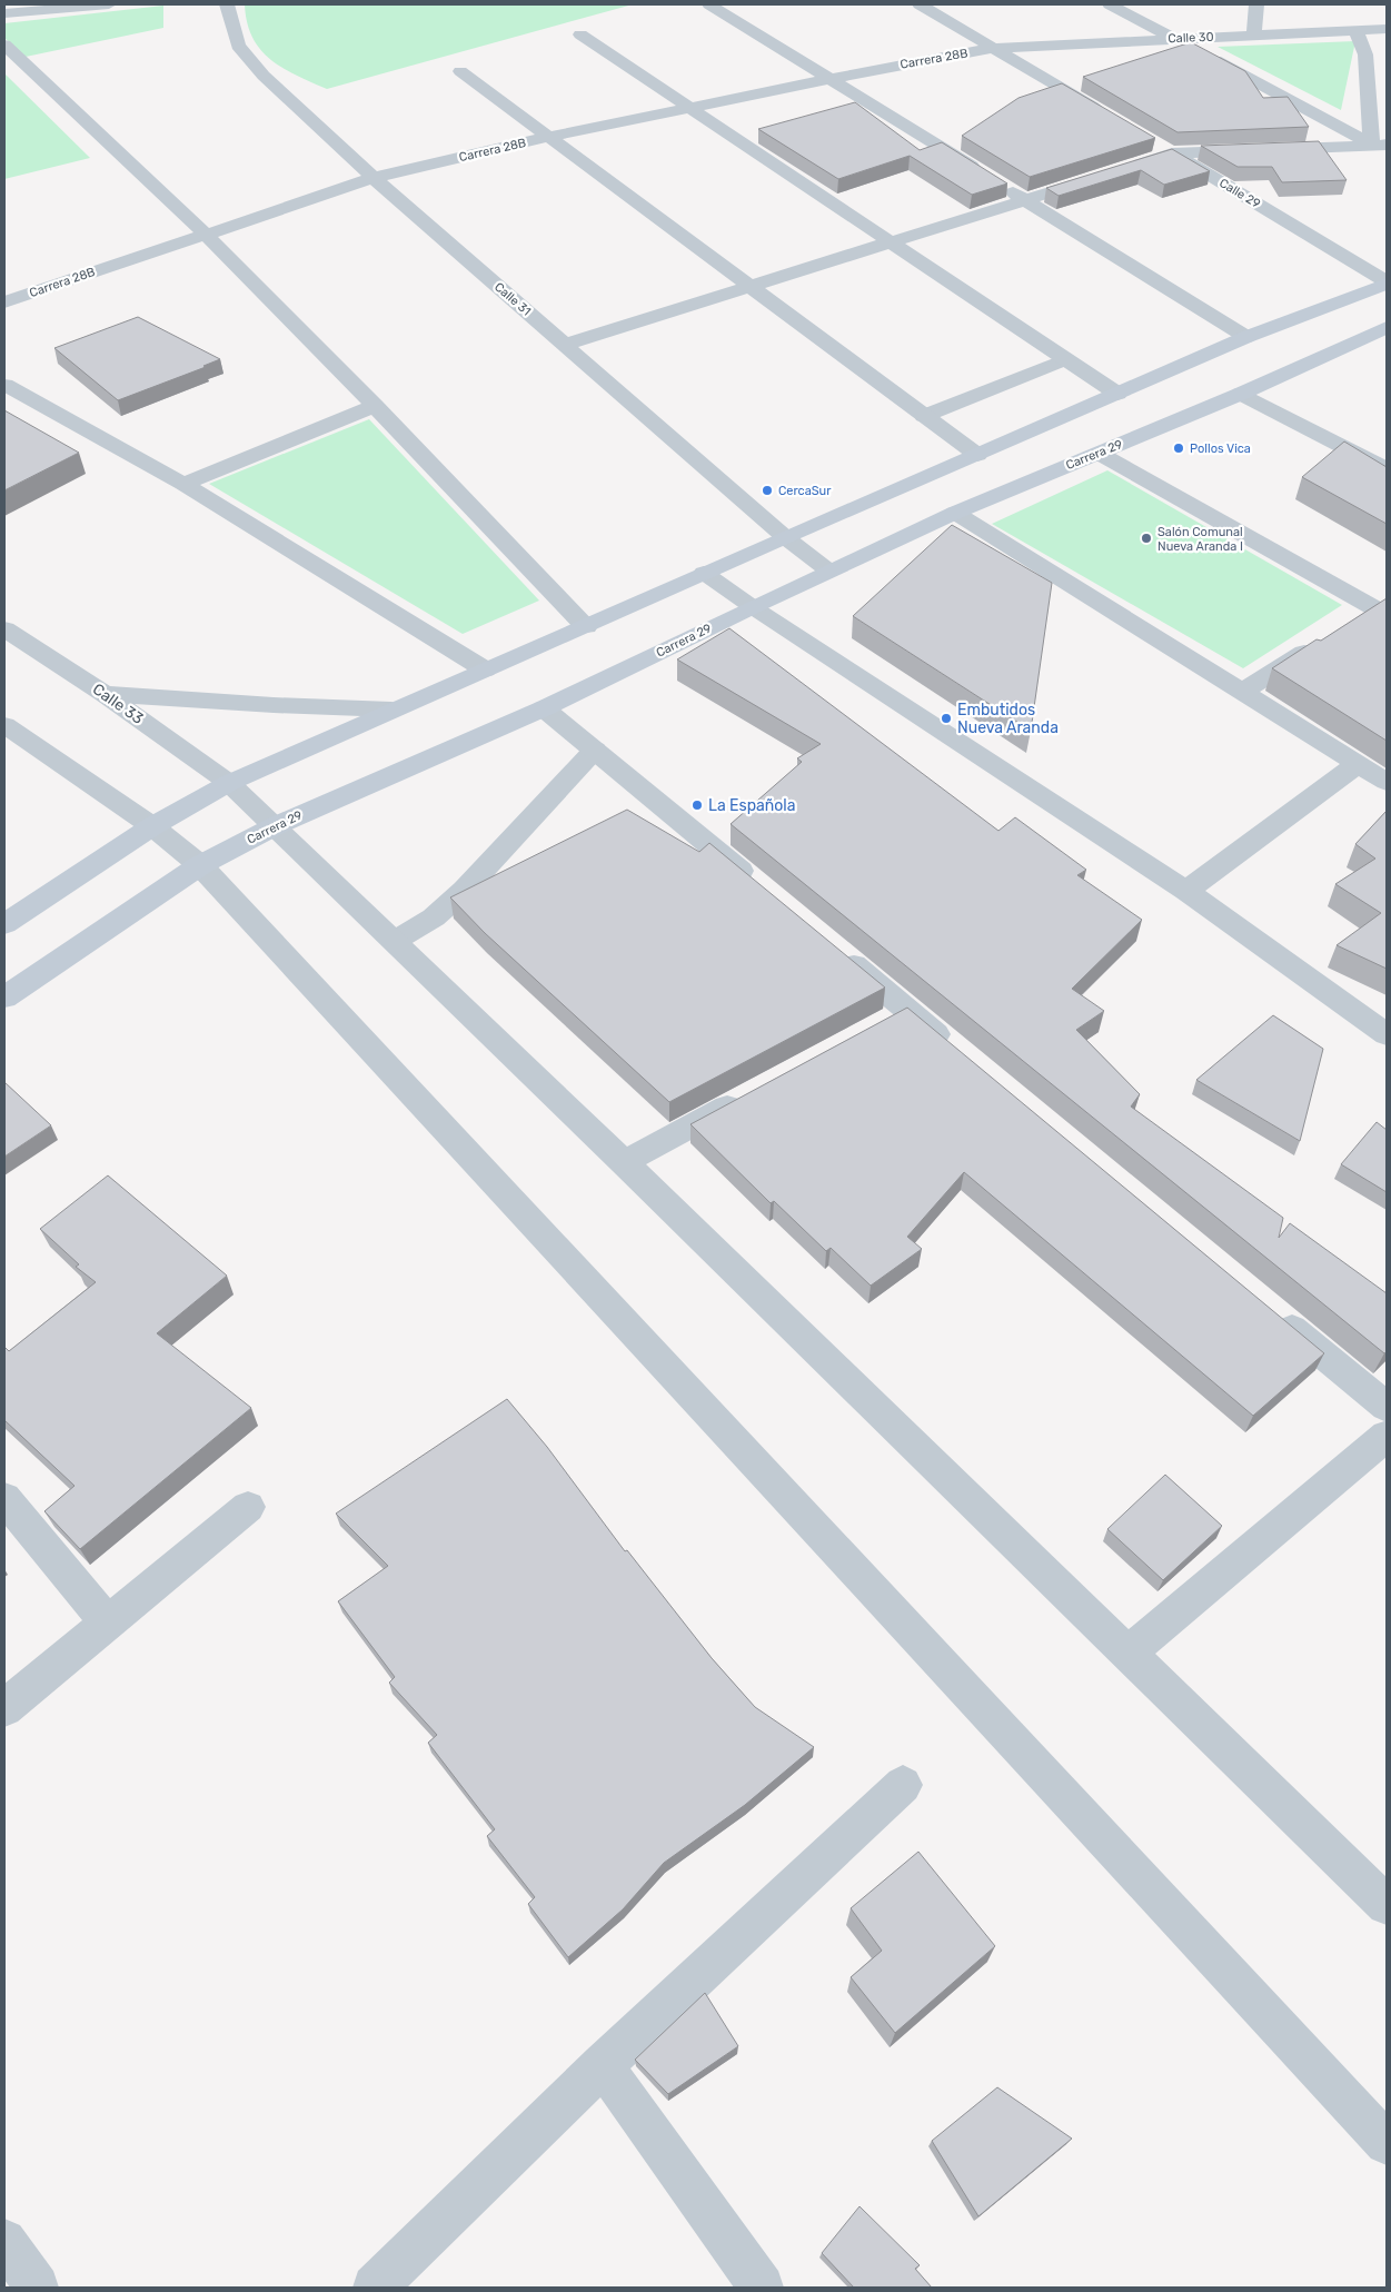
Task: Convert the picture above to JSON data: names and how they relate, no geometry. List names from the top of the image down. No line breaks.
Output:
{"streets":{"street":["Calle 30","Carrera 28B","Calle 29","Calle 31","Carrera 29","Calle 33"]},"crossings":[["Calle 30","Carrera 28B"],["Carrera 28B","Calle 31"],["Calle 31","Carrera 29"],["Carrera 29","Calle 33"]],"places":["Pollos Vica","CercaSur","Salón Comunal Nueva Aranda I","Embutidos Nueva Aranda","La Española"]}
